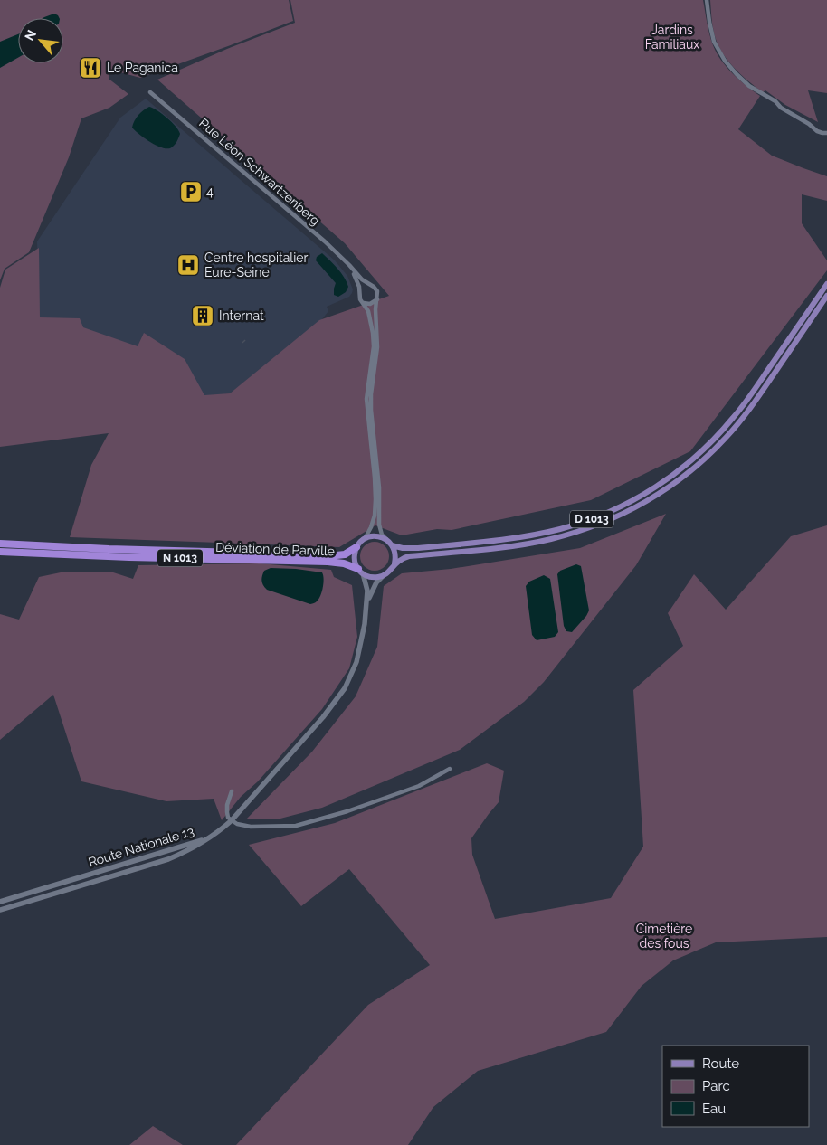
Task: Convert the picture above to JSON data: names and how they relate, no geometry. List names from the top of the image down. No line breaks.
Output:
{"streets":{"highway":["Déviation de Parville","N 1013"],"main road":["D 1013","Route Nationale 13"],"street":["Rue Léon Schwartzenberg"]},"crossings":[["D 1013","Déviation de Parville"]],"parks":["Jardins Familiaux","Cimetière des fous"],"places":{"restaurant":["Le Paganica"],"parking":["4"],"hospital":["Centre hospitalier Eure-Seine"],"building":["Internat"]},"legend":["Route","Parc","Eau"],"north":"top left"}
